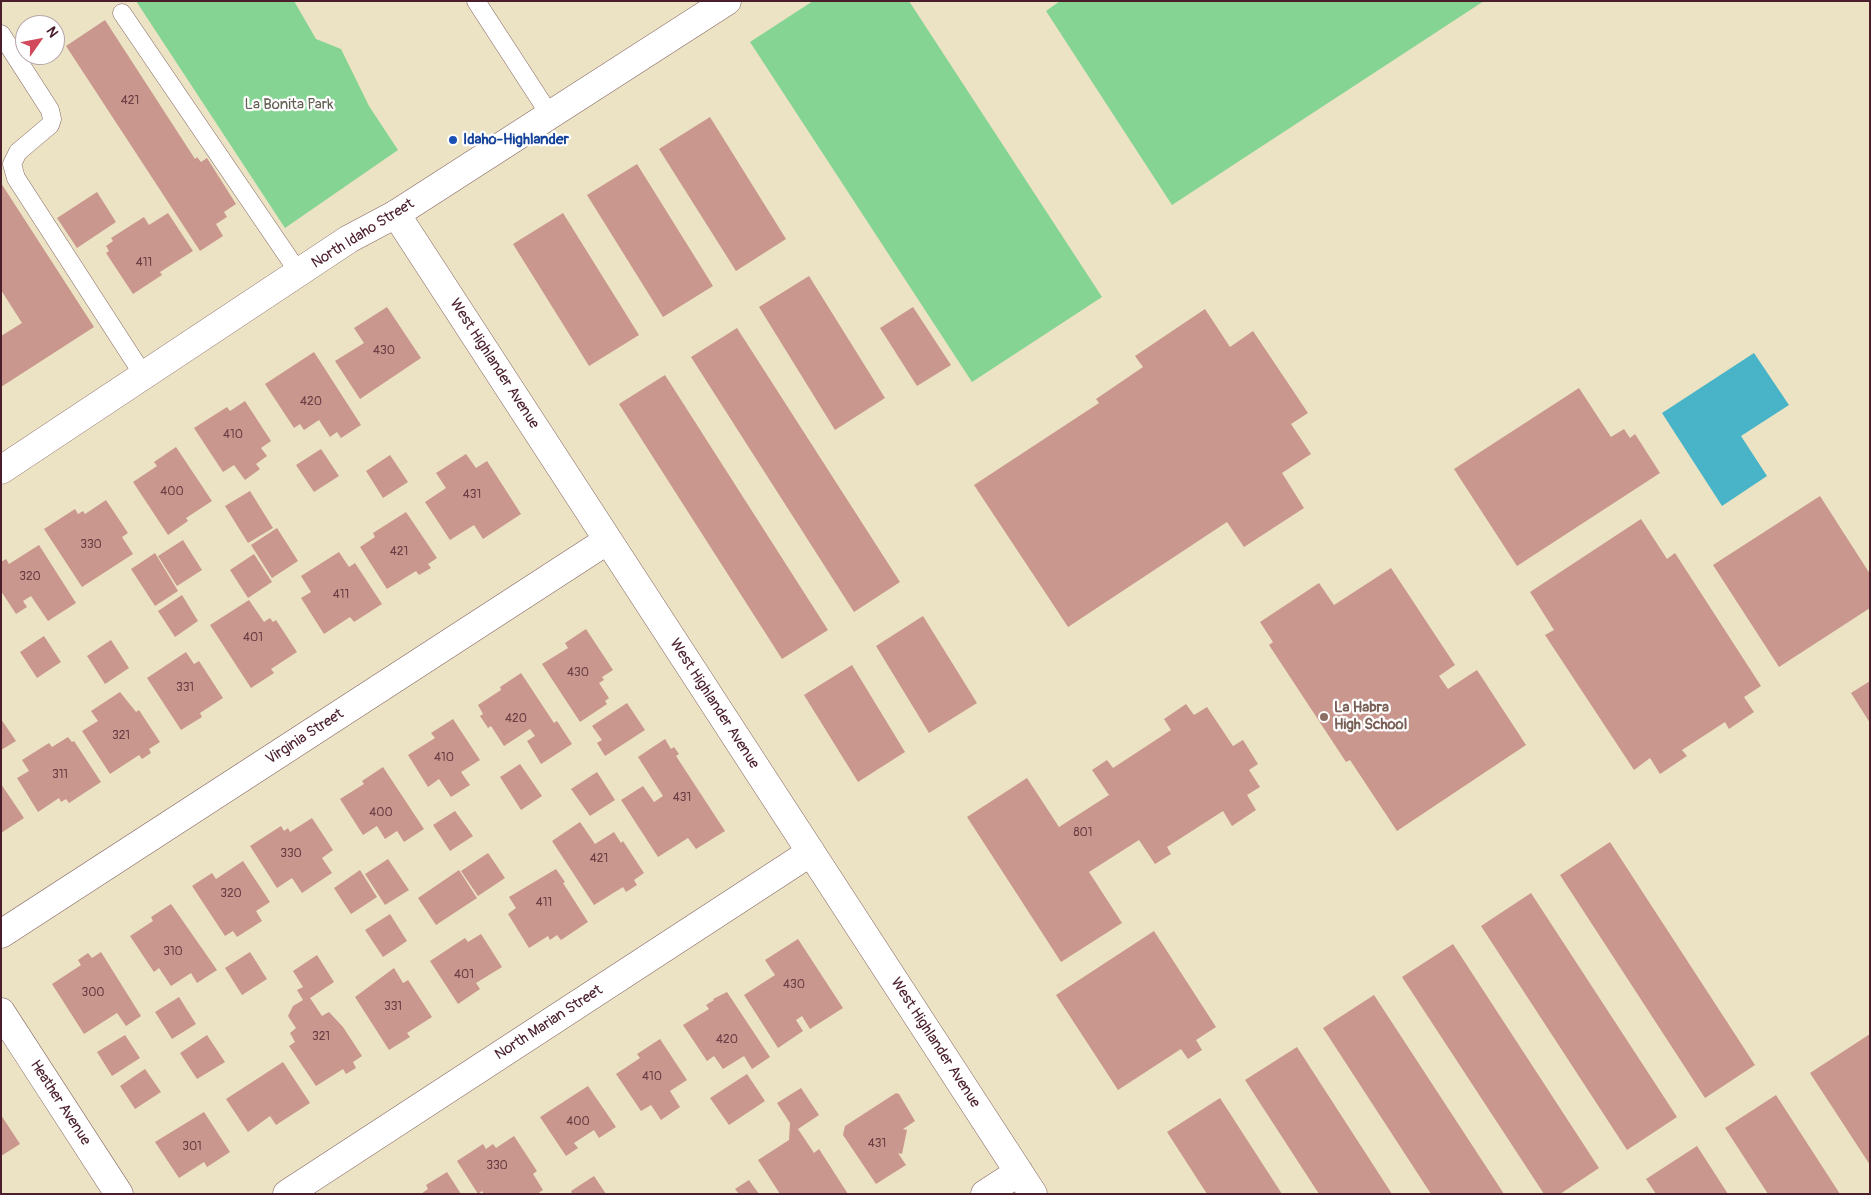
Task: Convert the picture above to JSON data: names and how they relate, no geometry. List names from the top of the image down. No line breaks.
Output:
{"streets":{"street":["North Idaho Street","West Highlander Avenue","Virginia Street","North Marian Street","Heather Avenue"]},"crossings":[["North Idaho Street","West Highlander Avenue"],["West Highlander Avenue","Virginia Street"],["West Highlander Avenue","North Marian Street"]],"parks":["La Bonita Park"],"places":["Idaho-Highlander","La Habra High School"],"house_numbers":["421","411","430","420","410","400","431","330","421","320","411","401","430","331","420","321","410","311","431","400","801","330","421","320","411","310","401","430","300","331","321","420","410","400","431","301","330"],"north":"top right"}
